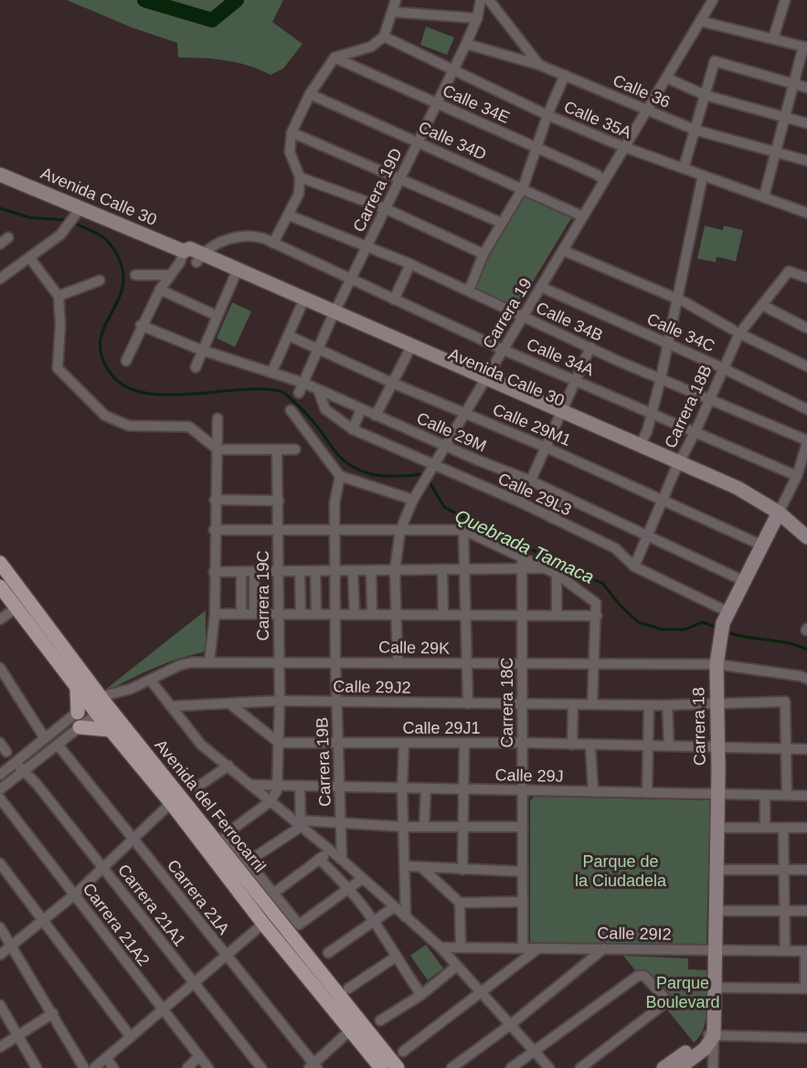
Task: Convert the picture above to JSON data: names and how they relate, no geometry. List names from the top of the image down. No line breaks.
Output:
{"streets":{"main road":["Avenida Calle 30","Carrera 18","Avenida del Ferrocarril"],"street":["Calle 36","Calle 34E","Calle 35A","Calle 34D","Carrera 19D","Carrera 19","Calle 34B","Calle 34C","Calle 34A","Carrera 18B","Calle 29M1","Calle 29M","Calle 29L3","Carrera 19C","Calle 29K","Calle 29J2","Carrera 18C","Calle 29J1","Carrera 19B","Calle 29J","Carrera 21A","Carrera 21A1","Carrera 21A2","Calle 29I2"]},"crossings":[["Calle 36","Carrera 19D"],["Calle 36","Carrera 19"],["Calle 34E","Carrera 19D"],["Calle 34E","Carrera 19"],["Calle 35A","Carrera 19D"],["Calle 35A","Carrera 19"],["Calle 34D","Carrera 19D"],["Calle 34D","Carrera 19"],["Carrera 19D","Avenida Calle 30"],["Carrera 19D","Calle 34B"],["Carrera 19D","Calle 34A"],["Carrera 19D","Calle 29M1"],["Carrera 19D","Calle 29M"],["Avenida Calle 30","Carrera 19"],["Avenida Calle 30","Calle 34A"],["Avenida Calle 30","Carrera 18B"],["Avenida Calle 30","Carrera 18"],["Carrera 19","Calle 34B"],["Carrera 19","Calle 34C"],["Carrera 19","Calle 34A"],["Carrera 19","Calle 29M1"],["Carrera 19","Calle 29M"],["Carrera 19","Calle 29L3"],["Carrera 19","Calle 29K"],["Calle 34B","Carrera 18B"],["Calle 34B","Carrera 18"],["Calle 34C","Carrera 18B"],["Calle 34A","Carrera 18B"],["Calle 34A","Carrera 18"],["Carrera 18B","Calle 29M1"],["Carrera 18B","Calle 29M"],["Carrera 18B","Calle 29L3"],["Calle 29M1","Carrera 18"],["Calle 29M","Calle 29L3"],["Calle 29M","Carrera 18"],["Calle 29L3","Carrera 18"],["Carrera 19C","Calle 29K"],["Carrera 19C","Calle 29J2"],["Carrera 19C","Calle 29J1"],["Carrera 19C","Calle 29J"],["Calle 29K","Carrera 18C"],["Calle 29K","Carrera 18"],["Calle 29K","Carrera 19B"],["Calle 29K","Avenida del Ferrocarril"],["Calle 29J2","Carrera 18C"],["Calle 29J2","Carrera 18"],["Calle 29J2","Calle 29J1"],["Calle 29J2","Carrera 19B"],["Carrera 18C","Calle 29J1"],["Carrera 18C","Calle 29J"],["Carrera 18C","Calle 29I2"],["Carrera 18","Calle 29J1"],["Carrera 18","Calle 29J"],["Carrera 18","Calle 29I2"],["Calle 29J1","Carrera 19B"],["Carrera 19B","Calle 29J"]],"water":["Quebrada Tamaca"],"parks":["Parque de la Ciudadela","Parque Boulevard"]}
